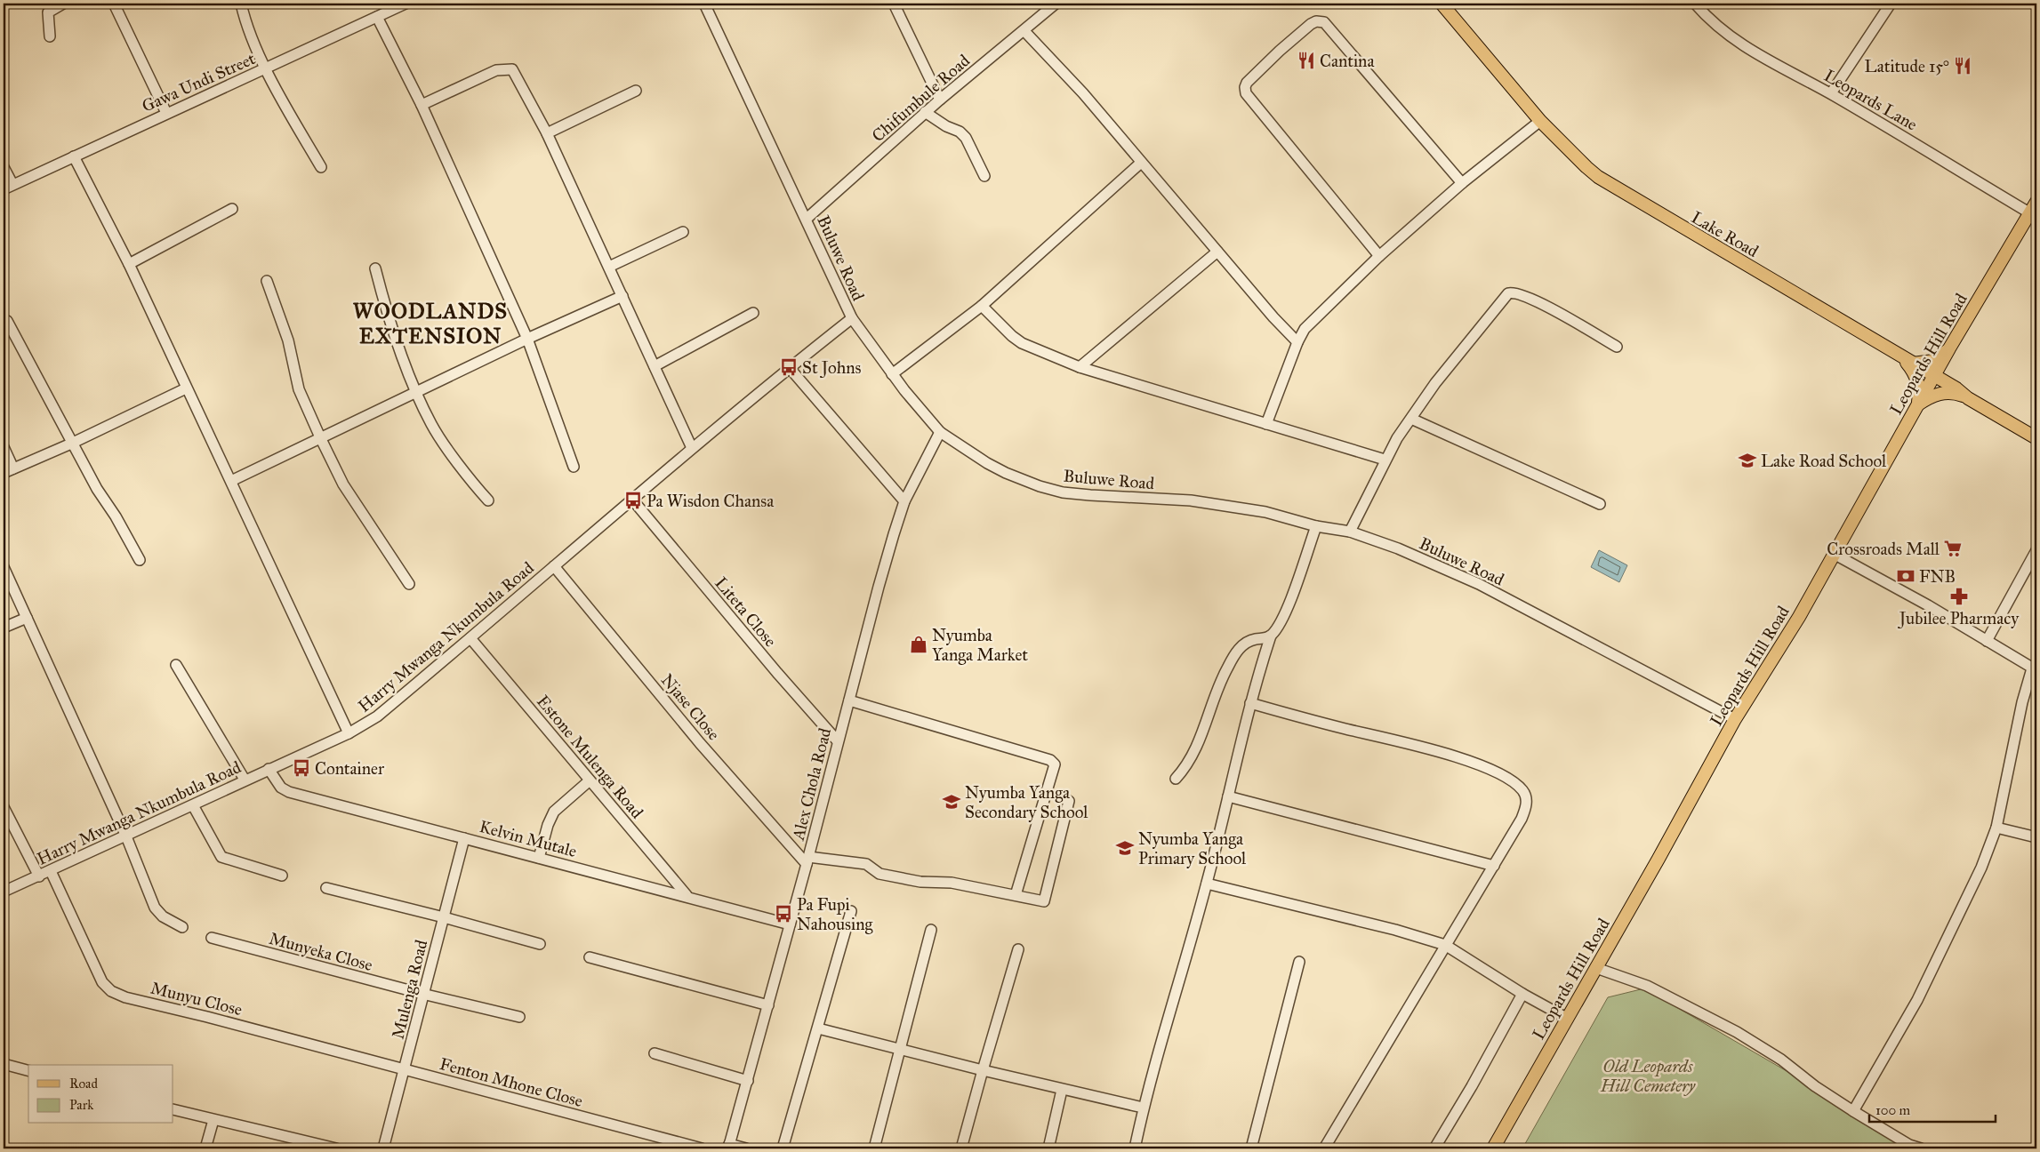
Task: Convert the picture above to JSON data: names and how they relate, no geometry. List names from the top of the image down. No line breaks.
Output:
{"streets":{"main road":["Lake Road","Leopards Hill Road"],"street":["Gawa Undi Street","Chifumbule Road","Leopards Lane","Buluwe Road","Liteta Close","Harry Mwanga Nkumbula Road","Njase Close","Estone Mulenga Road","Alex Chola Road","Kelvin Mutale","Munyeka Close","Mulenga Road","Munyu Close","Fenton Mhone Close"]},"crossings":[["Chifumbule Road","Buluwe Road"],["Leopards Lane","Leopards Hill Road"],["Lake Road","Leopards Hill Road"],["Buluwe Road","Leopards Hill Road"],["Buluwe Road","Harry Mwanga Nkumbula Road"],["Buluwe Road","Alex Chola Road"],["Liteta Close","Harry Mwanga Nkumbula Road"],["Liteta Close","Alex Chola Road"],["Harry Mwanga Nkumbula Road","Njase Close"],["Harry Mwanga Nkumbula Road","Estone Mulenga Road"],["Harry Mwanga Nkumbula Road","Kelvin Mutale"],["Harry Mwanga Nkumbula Road","Munyu Close"],["Njase Close","Alex Chola Road"],["Estone Mulenga Road","Kelvin Mutale"],["Alex Chola Road","Kelvin Mutale"],["Kelvin Mutale","Mulenga Road"],["Munyeka Close","Mulenga Road"],["Mulenga Road","Munyu Close"],["Mulenga Road","Fenton Mhone Close"],["Munyu Close","Fenton Mhone Close"]],"districts":["WOODLANDS EXTENSION"],"parks":["Old Leopards Hill Cemetery"],"places":{"restaurant":["Cantina","Latitude 15°"],"bus stop":["St Johns","Pa Wisdon Chansa","Container","Pa Fupi Nahousing"],"school or university":["Lake Road School","Nyumba Yanga Secondary School","Nyumba Yanga Primary School"],"supermarket":["Crossroads Mall"],"bank":["FNB"],"pharmacy":["Jubilee Pharmacy"],"shop":["Nyumba Yanga Market"]},"legend":["Road","Park"],"scale_bar":"100 m"}
